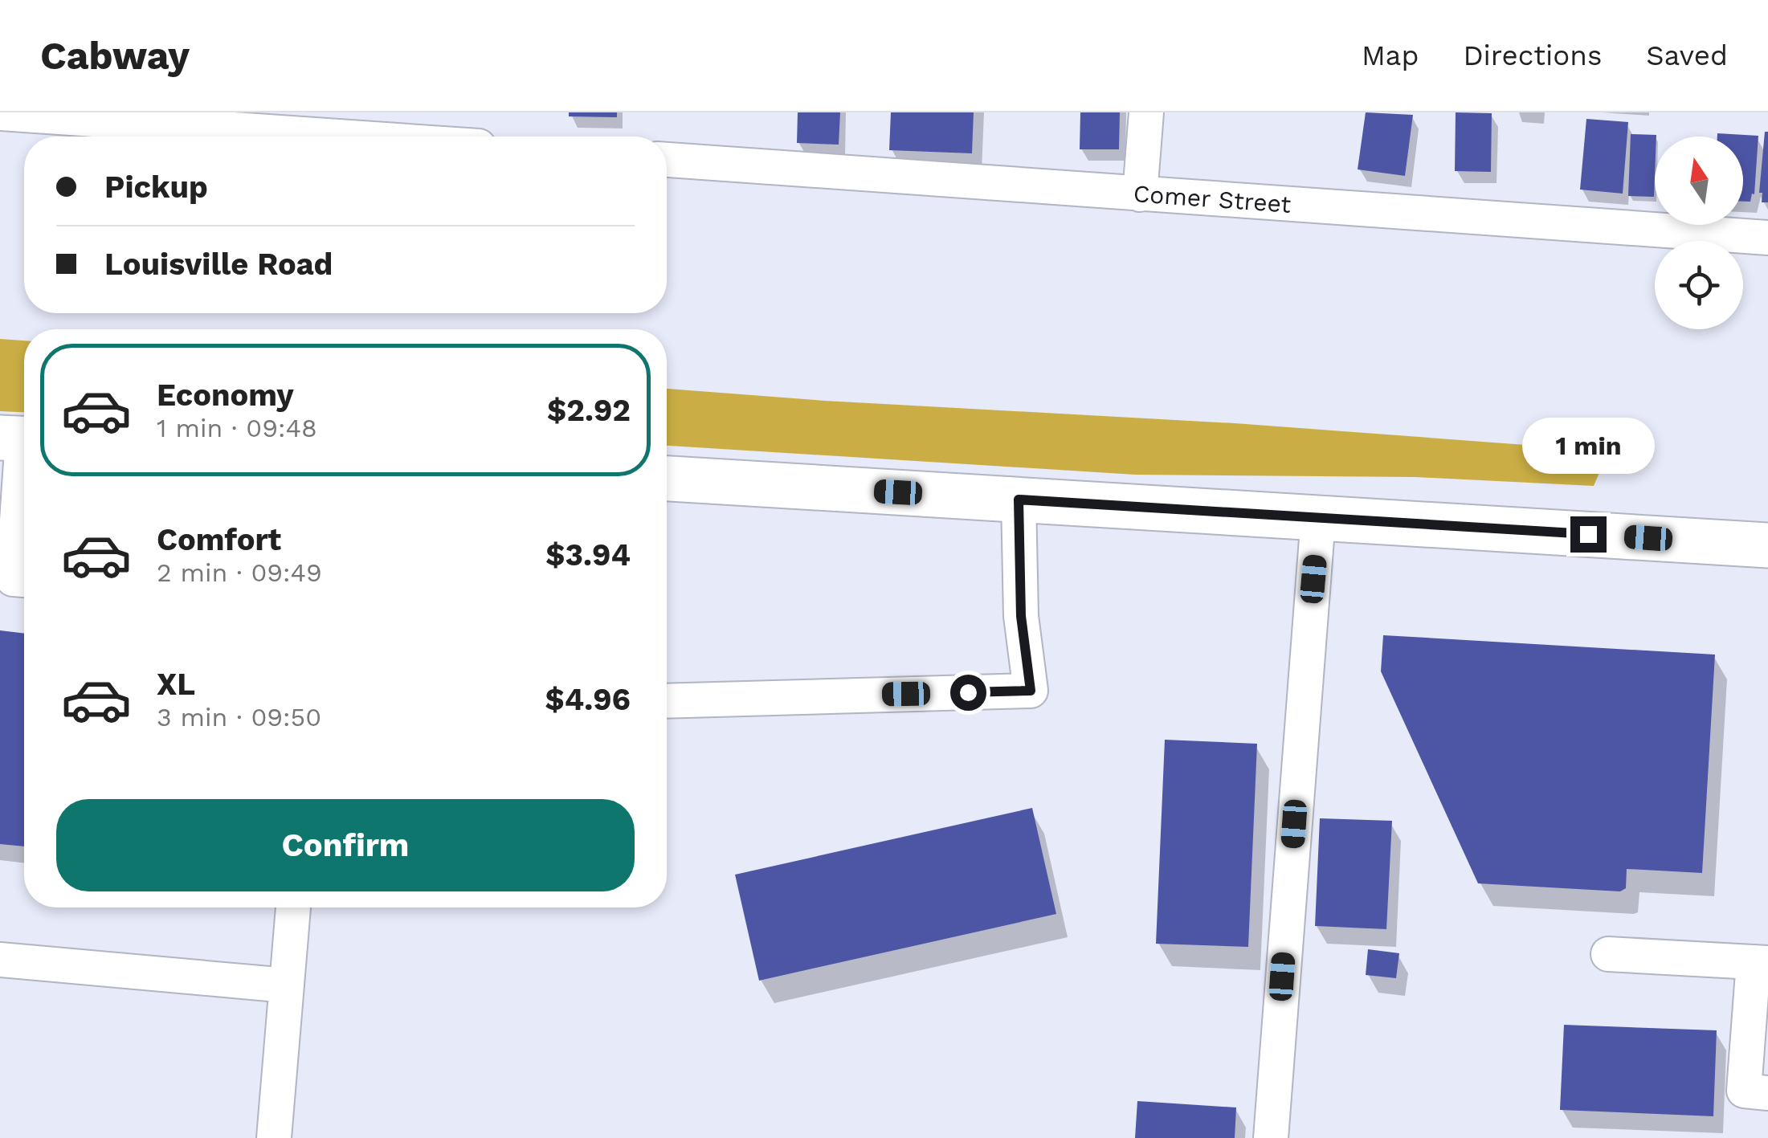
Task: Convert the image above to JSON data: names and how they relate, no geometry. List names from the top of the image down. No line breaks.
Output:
{"streets":{"street":["Comer Street"]},"north":"top","page":{"header":"Cabway","nav":["Map","Directions","Saved"],"banner":["Pickup","Louisville Road"],"list":[{"name":"Economy","note":"1 min · 09:48","value":"$2.92"},{"name":"Comfort","note":"2 min · 09:49","value":"$3.94"},{"name":"XL","note":"3 min · 09:50","value":"$4.96"}],"bubble":"1 min","buttons":"Confirm"}}
